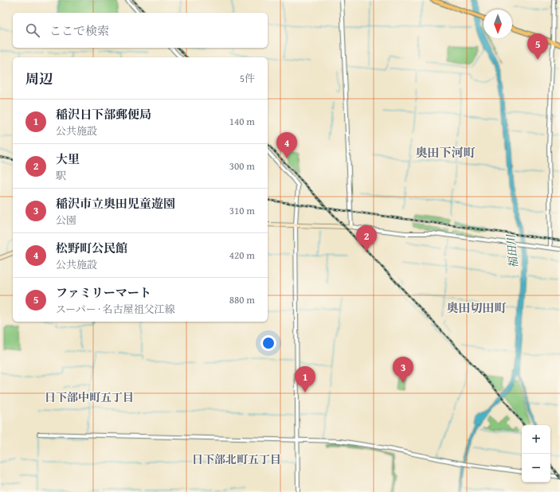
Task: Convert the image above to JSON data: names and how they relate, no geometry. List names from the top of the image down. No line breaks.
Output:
{"districts":["奥田下河町","奥田切田町","日下部中町五丁目","日下部北町五丁目"],"water":["福田川"],"north":"bottom","page":{"search":"ここで検索","pins":["5","4","2","3","1"],"heading":["周辺","5件"],"list":[{"mark":"1","name":"稲沢日下部郵便局","note":"公共施設","value":"140 m"},{"mark":"2","name":"大里","note":"駅","value":"300 m"},{"mark":"3","name":"稲沢市立奥田児童遊園","note":"公園","value":"310 m"},{"mark":"4","name":"松野町公民館","note":"公共施設","value":"420 m"},{"mark":"5","name":"ファミリーマート","note":"スーパー · 名古屋祖父江線","value":"880 m"}],"map_buttons":["+","−"]}}
